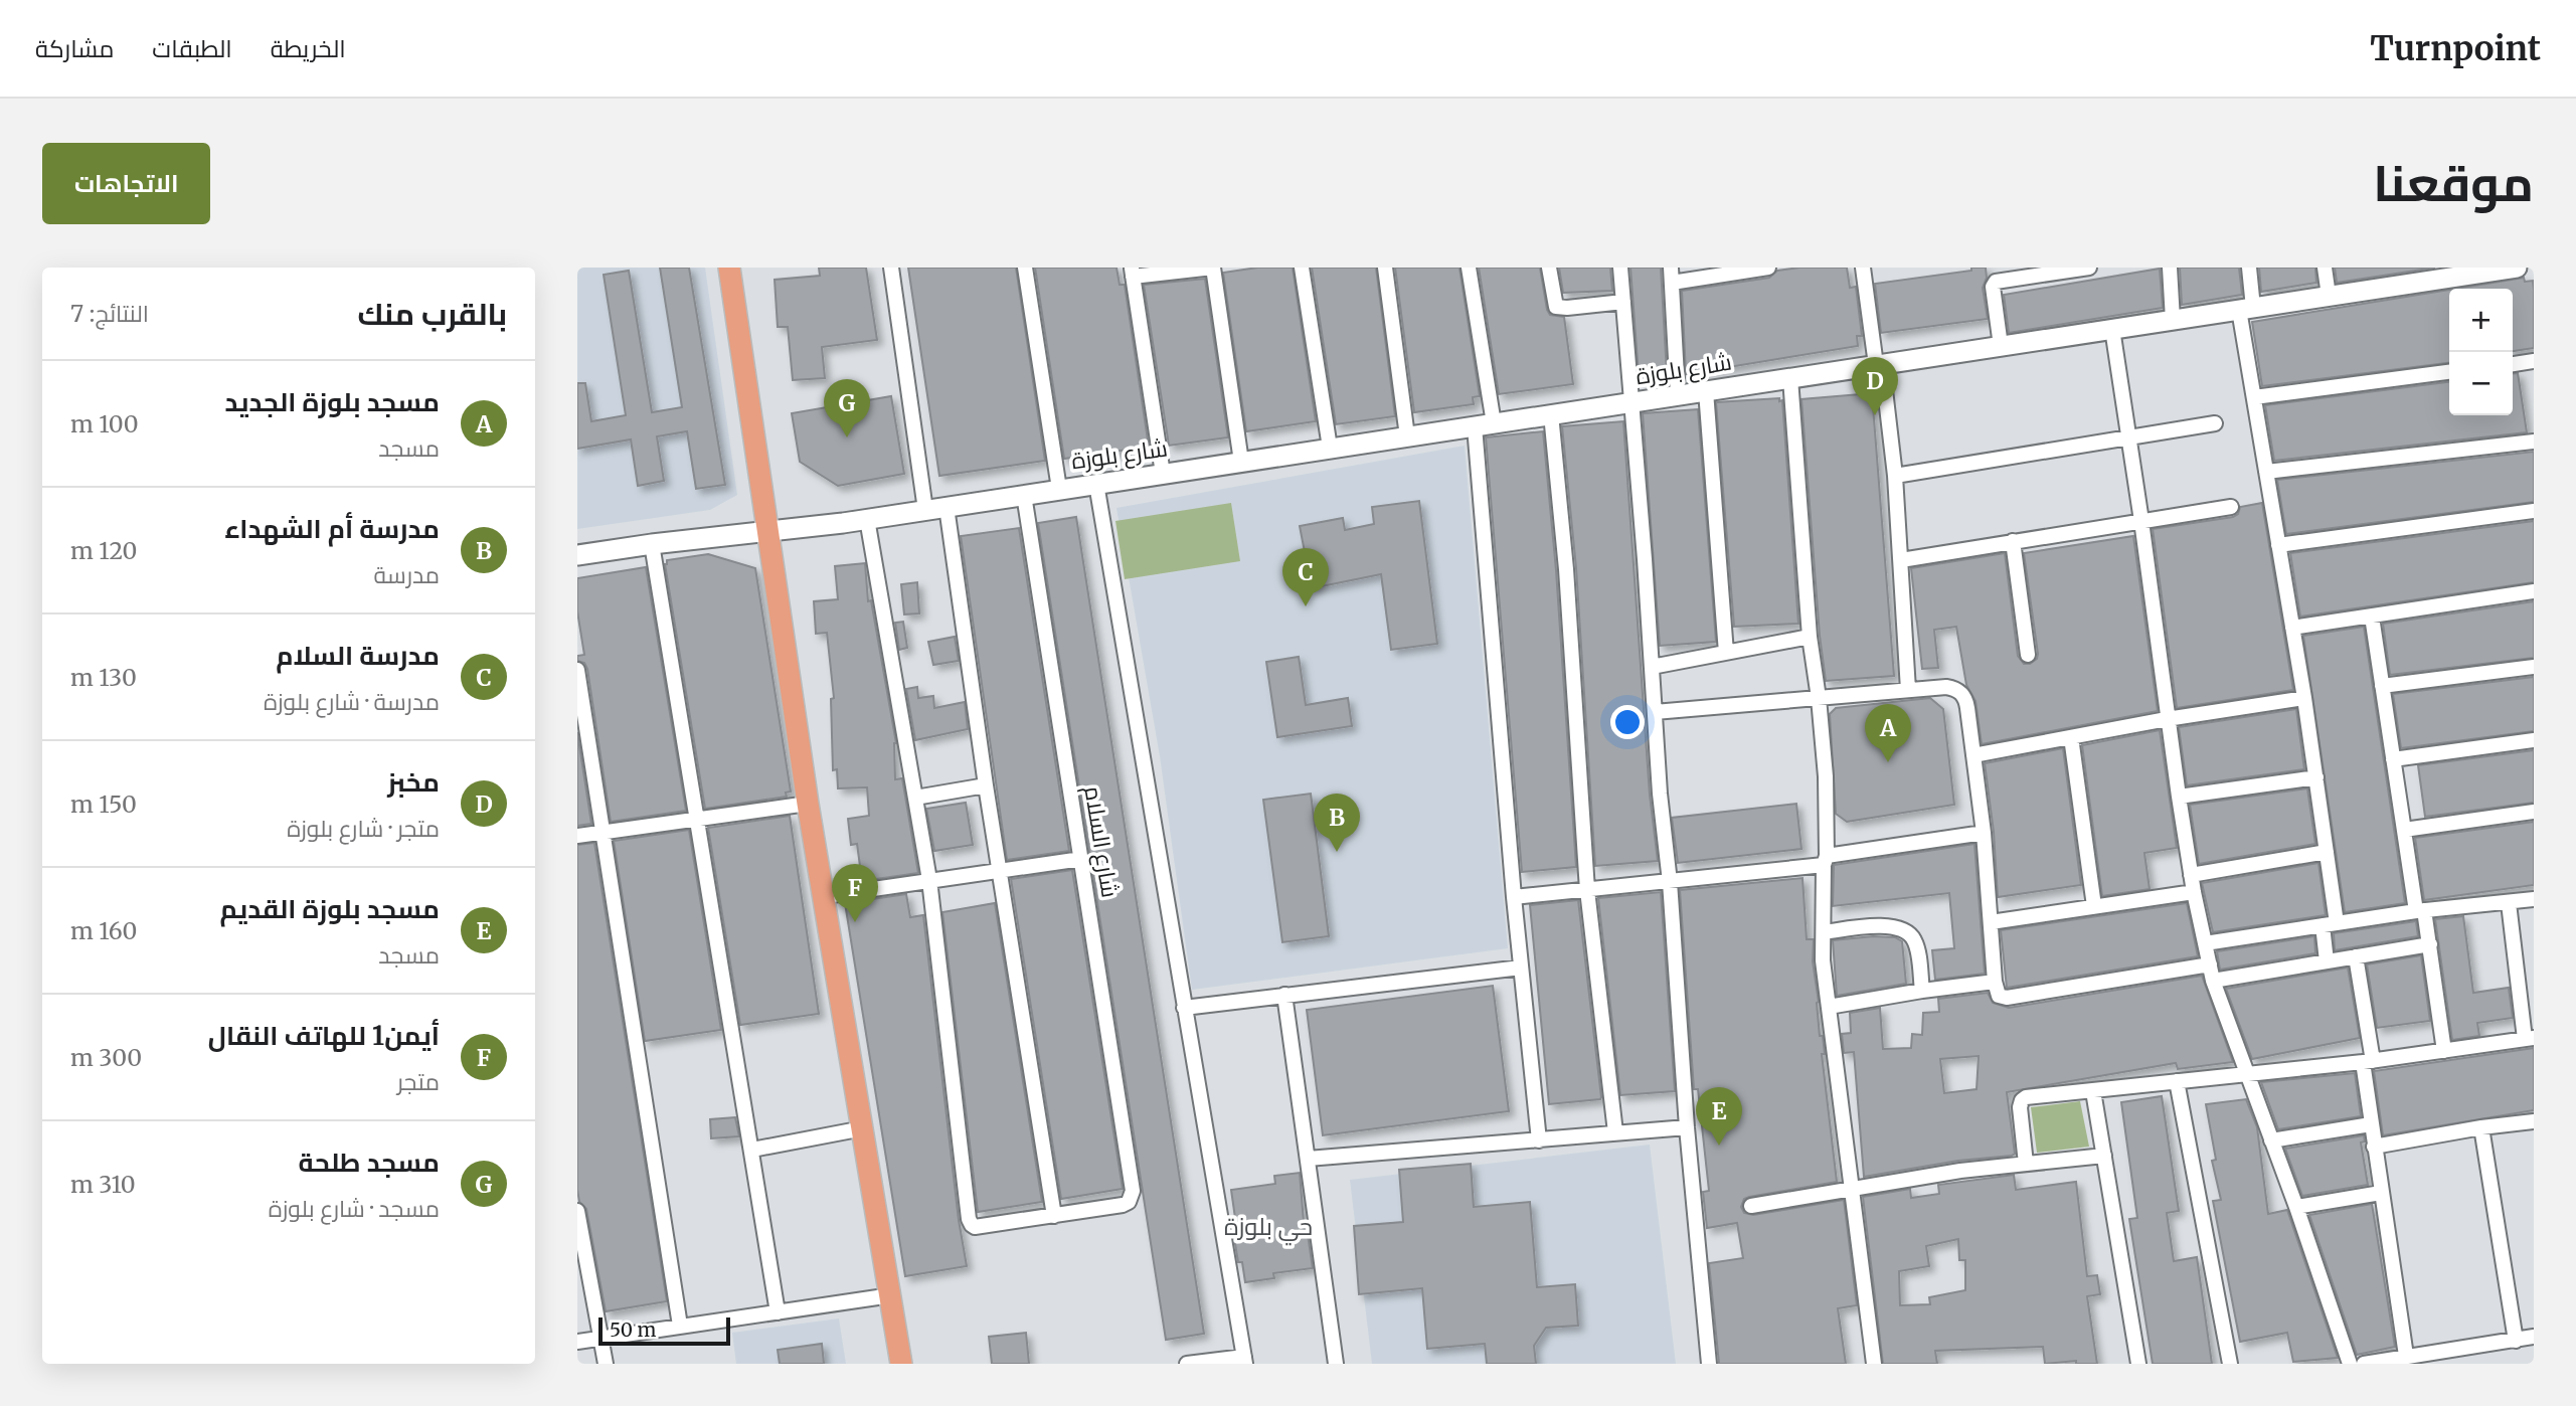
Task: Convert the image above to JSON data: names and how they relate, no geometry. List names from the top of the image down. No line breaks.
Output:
{"streets":{"street":["شارع بلوزة","شارع السلام"]},"crossings":[["شارع بلوزة","شارع السلام"]],"districts":["حي بلوزة"],"scale_bar":"50 m","page":{"header":"Turnpoint","nav":["الخريطة","الطبقات","مشاركة"],"title":"موقعنا","buttons":"الاتجاهات","heading":["بالقرب منك","النتائج: 7"],"map_buttons":["+","−"],"pins":["D","G","C","A","B","F","E"],"list":[{"mark":"A","name":"مسجد بلوزة الجديد","note":"مسجد","value":"100 m"},{"mark":"B","name":"مدرسة أم الشهداء","note":"مدرسة","value":"120 m"},{"mark":"C","name":"مدرسة السلام","note":"مدرسة · شارع بلوزة","value":"130 m"},{"mark":"D","name":"مخبز","note":"متجر · شارع بلوزة","value":"150 m"},{"mark":"E","name":"مسجد بلوزة القديم","note":"مسجد","value":"160 m"},{"mark":"F","name":"أيمن1 للهاتف النقال","note":"متجر","value":"300 m"},{"mark":"G","name":"مسجد طلحة","note":"مسجد · شارع بلوزة","value":"310 m"}],"scale":"50 m"}}
